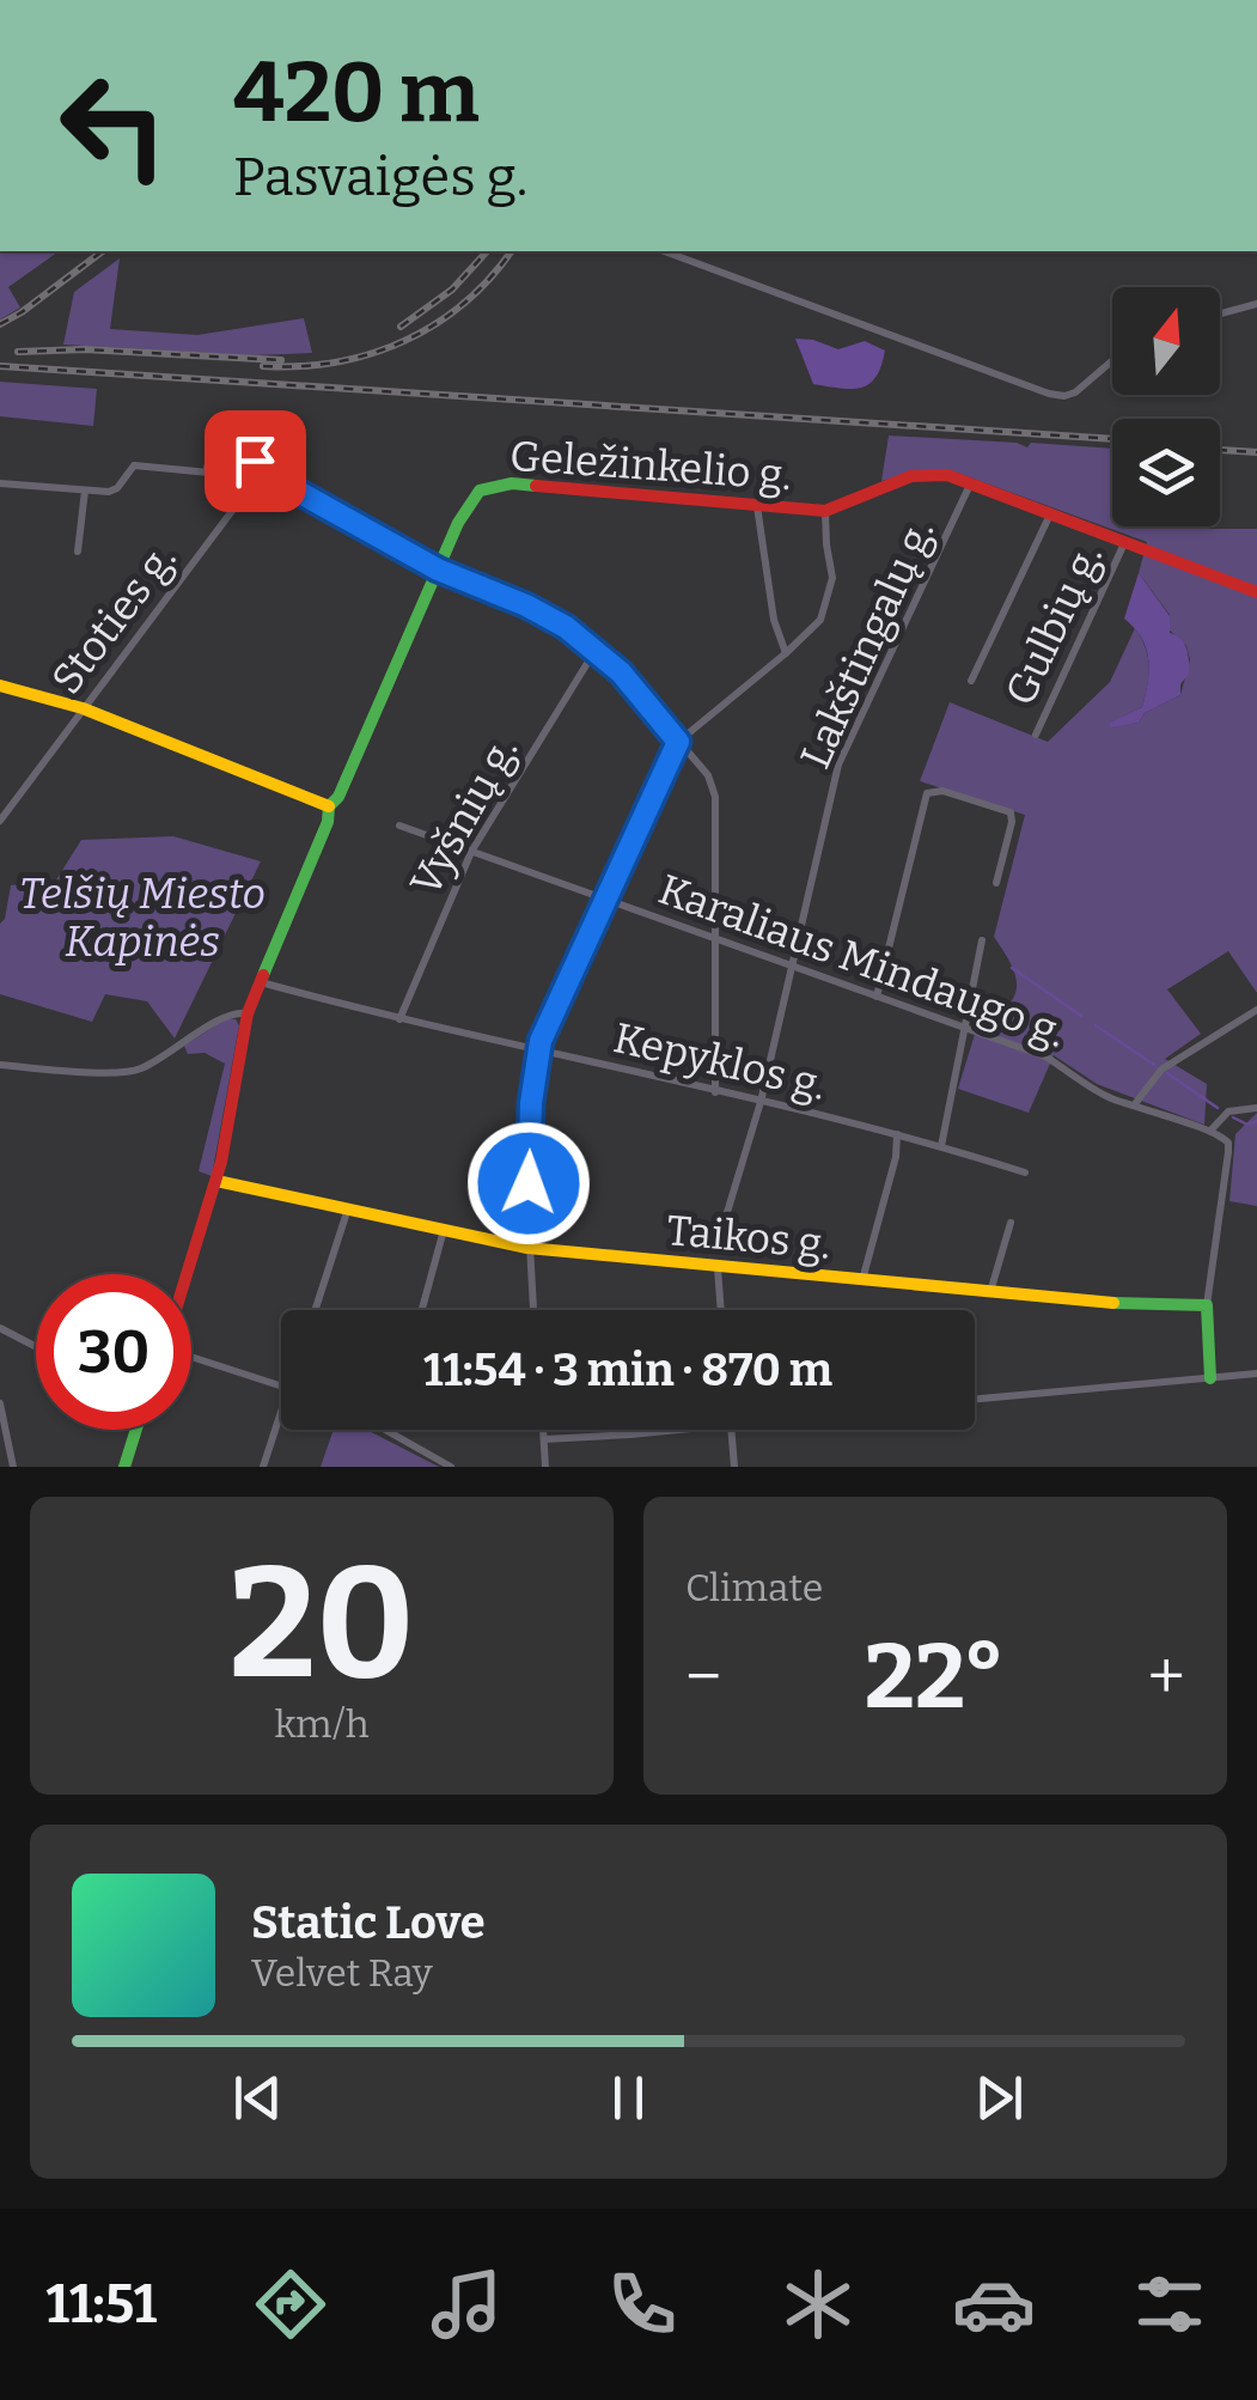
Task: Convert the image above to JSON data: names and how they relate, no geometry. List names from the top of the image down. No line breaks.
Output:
{"streets":{"street":["Geležinkelio g.","Stoties g.","Gulbių g.","Lakštingalų g.","Vyšnių g.","Karaliaus Mindaugo g.","Kepyklos g.","Taikos g."]},"crossings":[["Geležinkelio g.","Gulbių g."],["Geležinkelio g.","Lakštingalų g."],["Lakštingalų g.","Karaliaus Mindaugo g."],["Lakštingalų g.","Kepyklos g."],["Vyšnių g.","Karaliaus Mindaugo g."],["Vyšnių g.","Kepyklos g."],["Karaliaus Mindaugo g.","Taikos g."]],"parks":["Telšių Miesto Kapinės"],"north":"top","page":{"turn":["420 m","Pasvaigės g."],"limit":"30","trip":"11:54 · 3 min · 870 m","tile":[["20","km/h"],"Climate"],"heat":["−","22°","+"],"song":["Static Love","Velvet Ray"],"tabs":"11:51"}}
